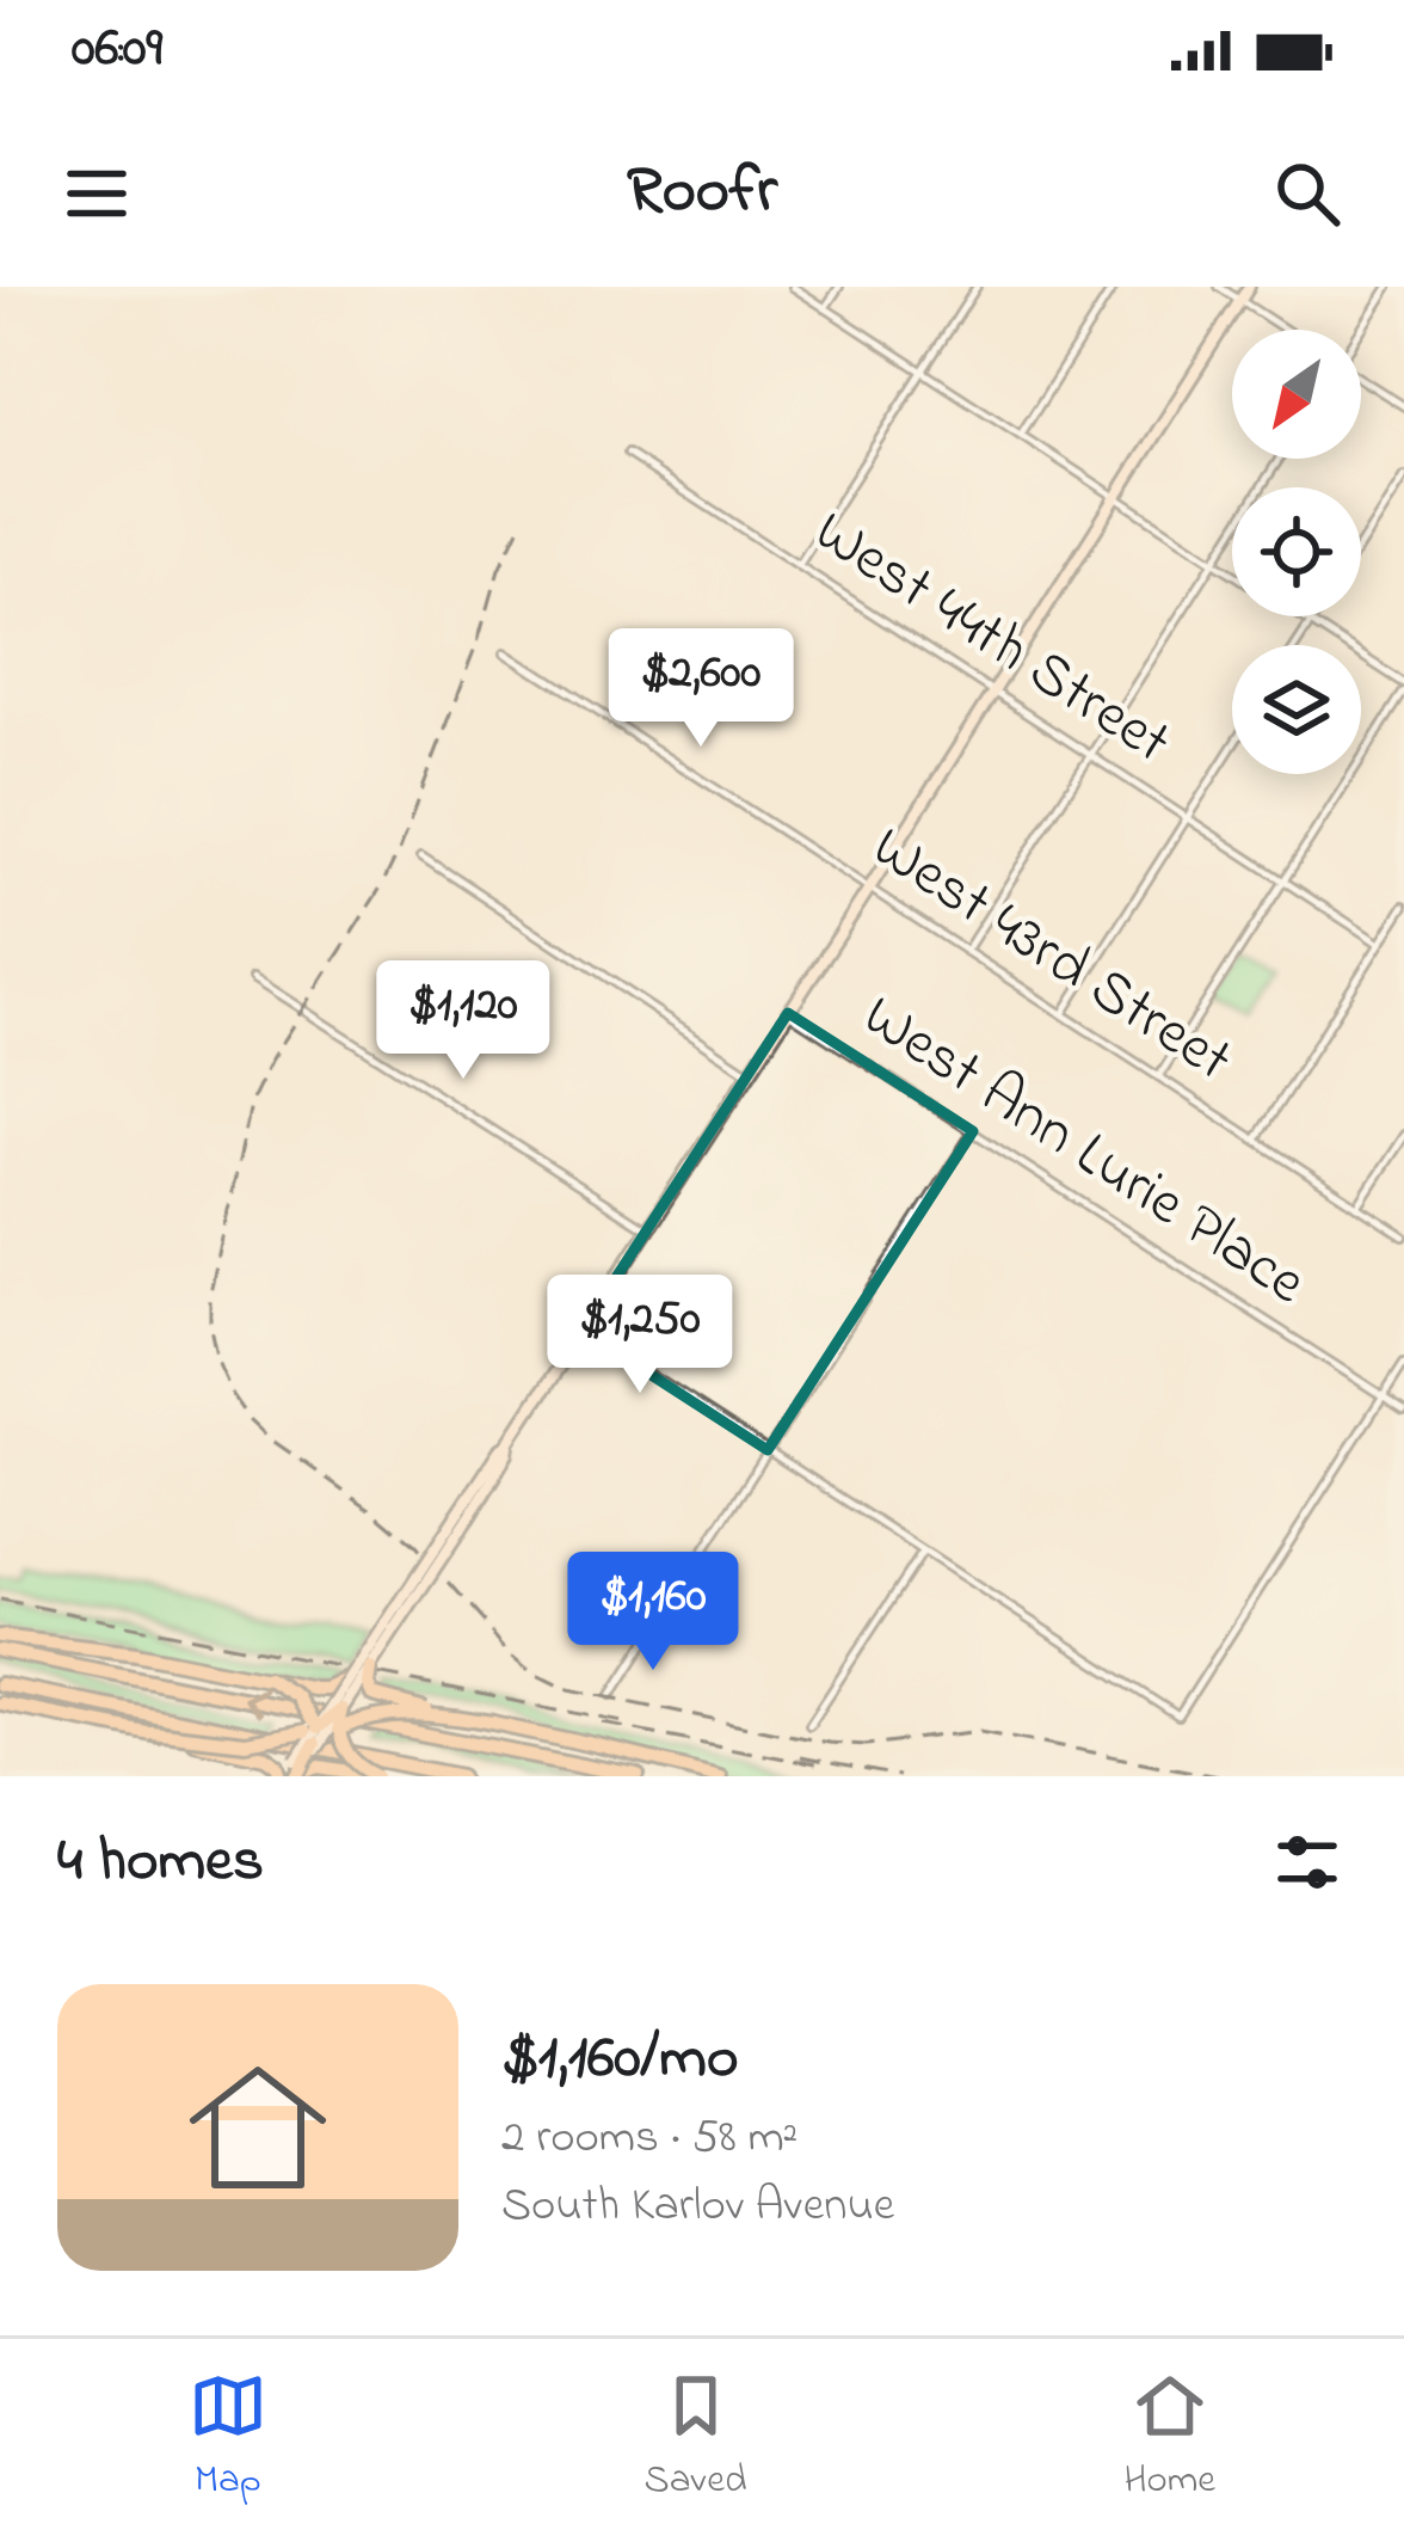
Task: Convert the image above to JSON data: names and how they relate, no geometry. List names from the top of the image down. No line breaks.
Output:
{"streets":{"street":["West 44th Street","West 43rd Street","West Ann Lurie Place"]},"north":"bottom left","page":{"status":"06:09","header":"Roofr","price":["$2,600","$1,120","$1,250","$1,160"],"heading":"4 homes","list":[{"name":"$1,160/mo","note":"2 rooms · 58 m² · South Karlov Avenue"}],"tabs":["Map","Saved","Home"]}}
